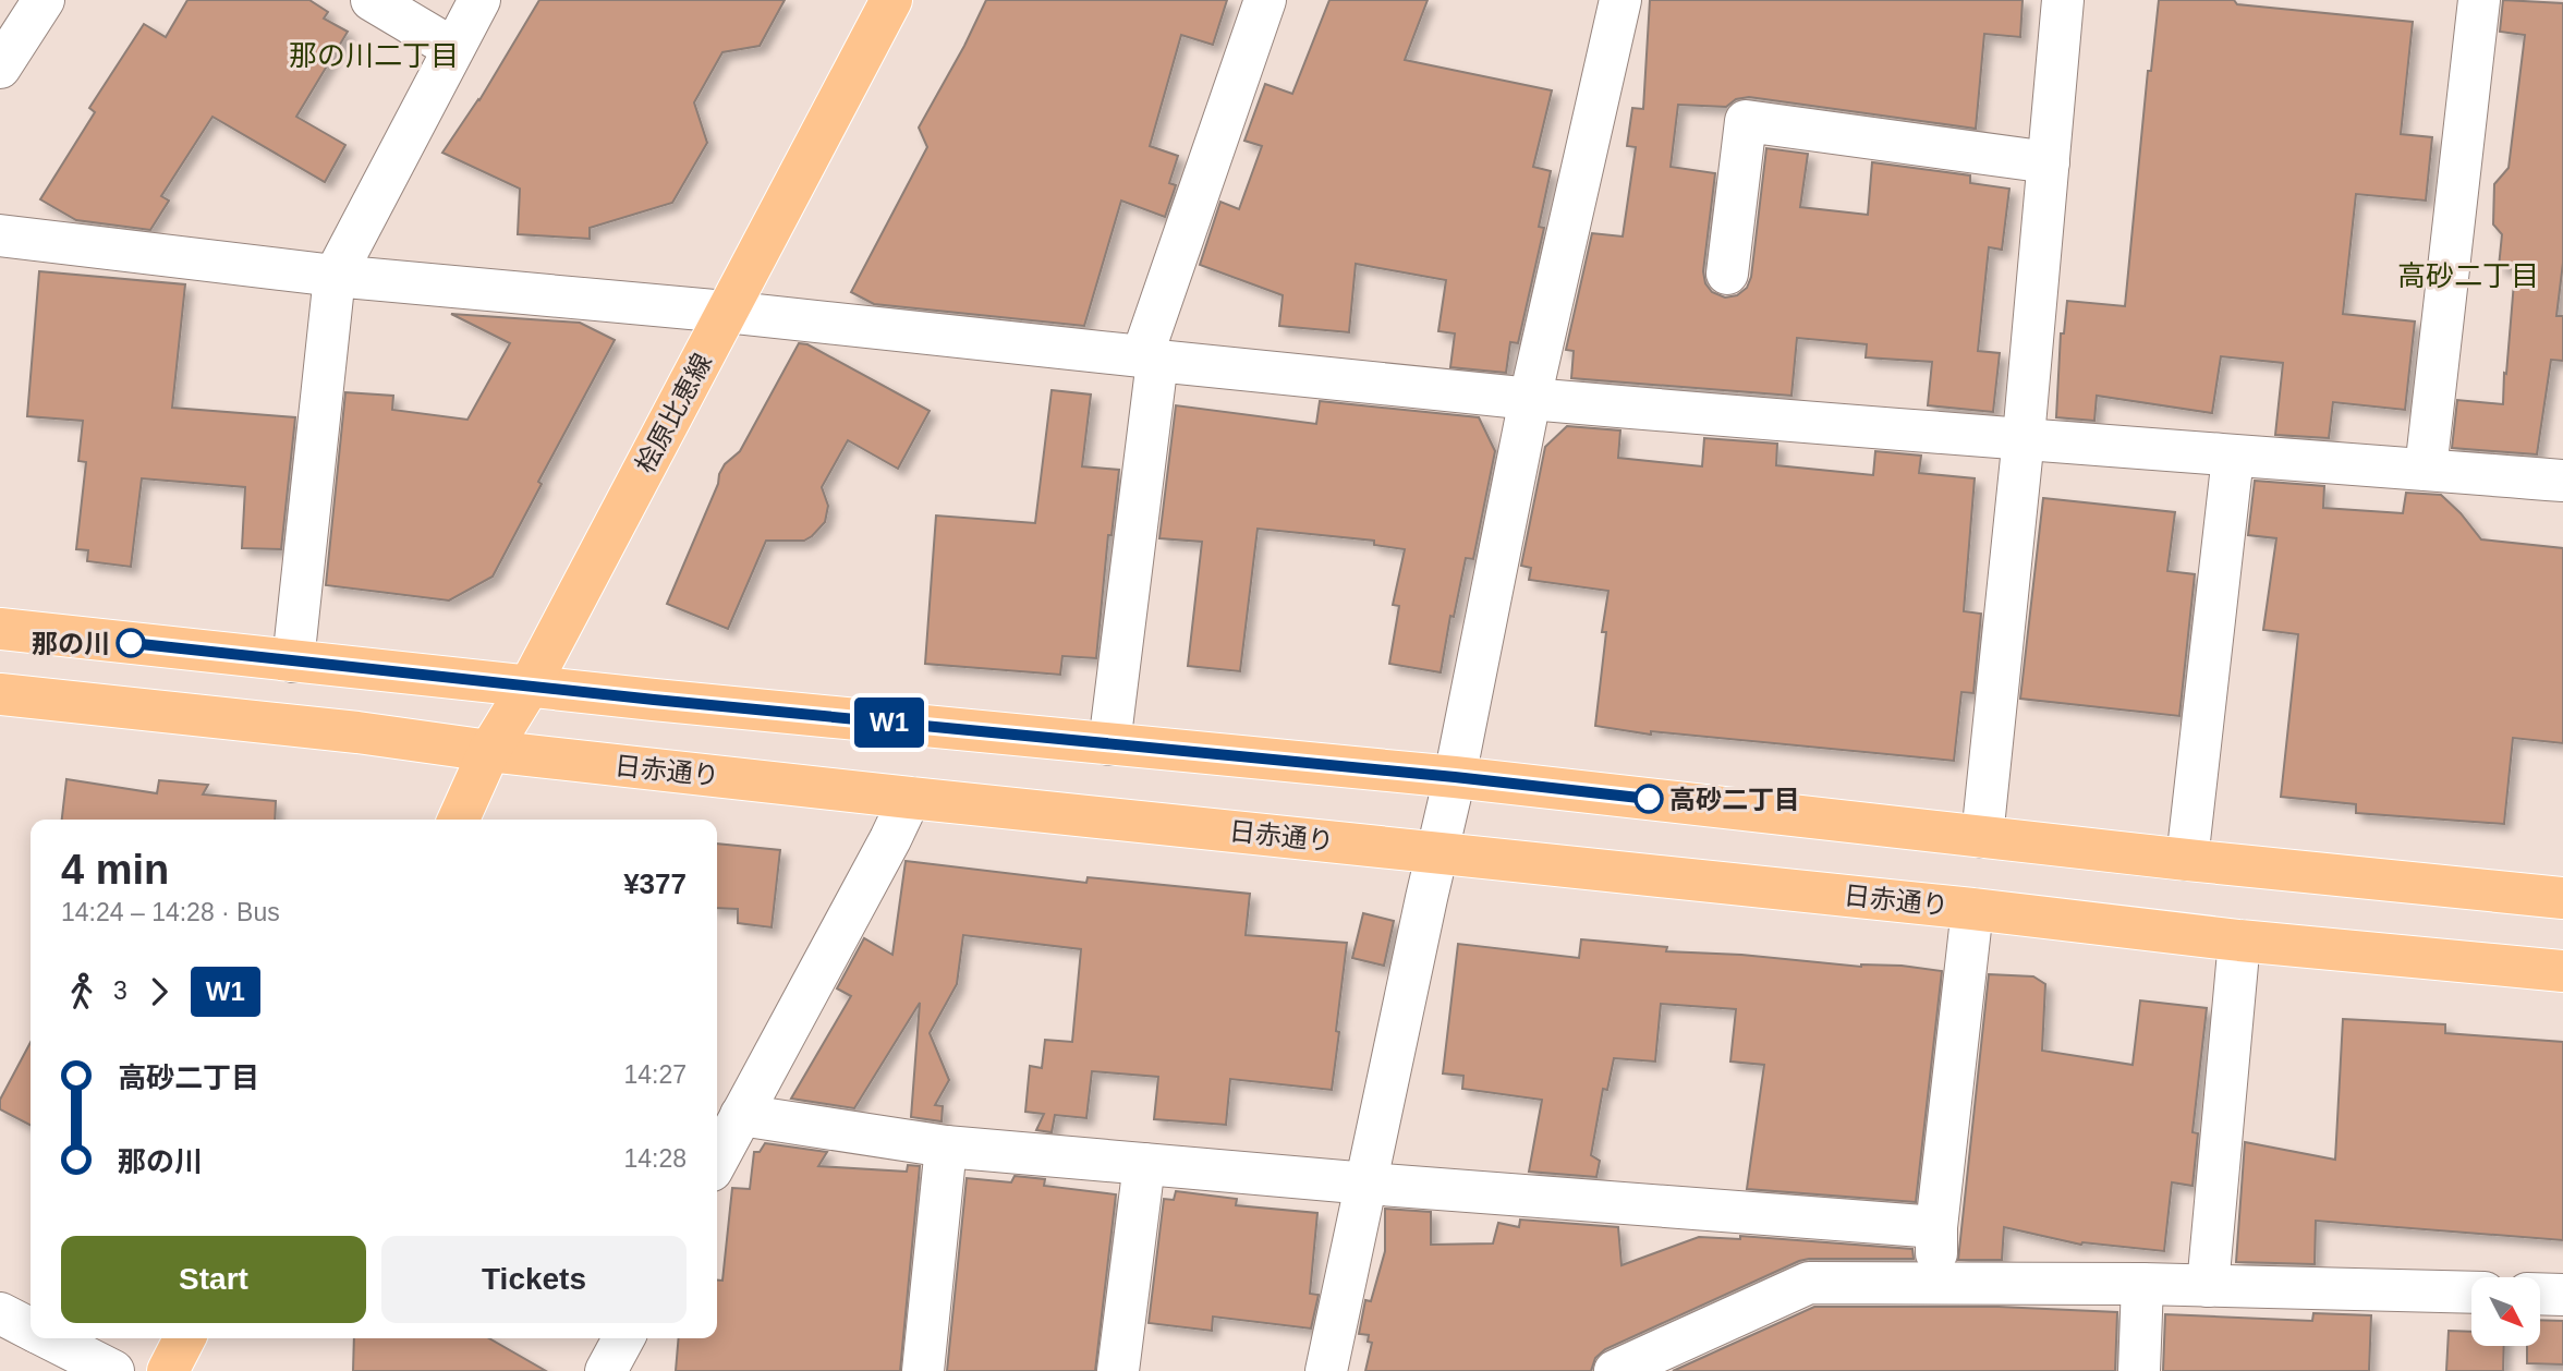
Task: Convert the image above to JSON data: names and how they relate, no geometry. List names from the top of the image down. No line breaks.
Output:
{"streets":{"main road":["桧原比恵線","日赤通り"]},"crossings":[["桧原比恵線","日赤通り"]],"districts":["那の川二丁目","高砂二丁目"],"places":["那の川","高砂二丁目"],"lines":["bus line W1"],"north":"bottom right","page":{"on_map":"W1","heading":["4 min","14:24 – 14:28 · Bus","¥377"],"legs":["3","W1"],"list":[{"name":"高砂二丁目","value":"14:27"},{"name":"那の川","value":"14:28"}],"buttons":["Start","Tickets"]}}
